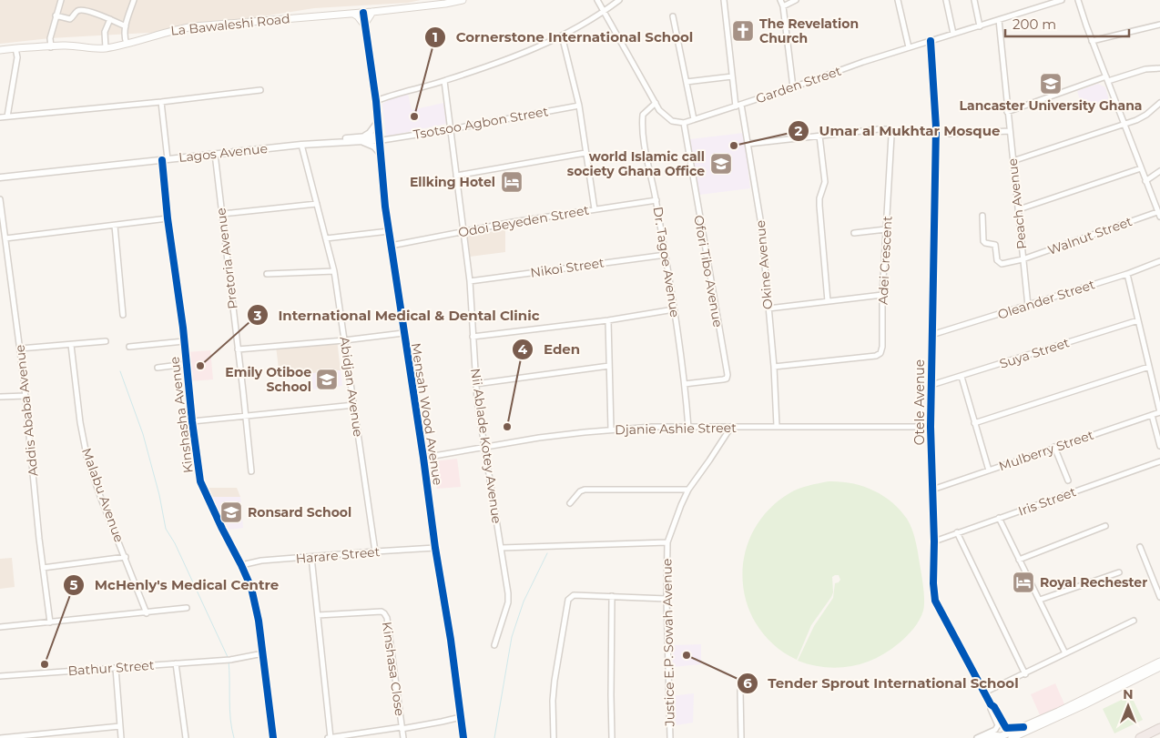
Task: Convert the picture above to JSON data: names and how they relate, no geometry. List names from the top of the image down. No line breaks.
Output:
{"streets":{"main road":["La Bawaleshi Road"],"street":["Garden Street","Tsotsoo Agbon Street","Lagos Avenue","Peach Avenue","Odoi Beyeden Street","Walnut Street","Pretoria Avenue","Adei Crescent","Dr. Tagoe Avenue","Okine Avenue","Nikoi Street","Ofori Tibo Avenue","Oleander Street","Suya Street","Abidjan Avenue","Otele Avenue","Addis Ababa Avenue","Mensah Wood Avenue","Kinshasha Avenue","Djanie Ashie Street","Nii Ablade Kotey Avenue","Mulberry Street","Malabu Avenue","Iris Street","Harare Street","Justice E.P. Sowah Avenue","Bathur Street","Kinshasa Close"]},"crossings":[["La Bawaleshi Road","Mensah Wood Avenue"],["Garden Street","Peach Avenue"],["Garden Street","Okine Avenue"],["Garden Street","Ofori Tibo Avenue"],["Garden Street","Otele Avenue"],["Tsotsoo Agbon Street","Lagos Avenue"],["Tsotsoo Agbon Street","Mensah Wood Avenue"],["Tsotsoo Agbon Street","Nii Ablade Kotey Avenue"],["Lagos Avenue","Pretoria Avenue"],["Lagos Avenue","Abidjan Avenue"],["Lagos Avenue","Mensah Wood Avenue"],["Lagos Avenue","Kinshasha Avenue"],["Peach Avenue","Walnut Street"],["Peach Avenue","Oleander Street"],["Odoi Beyeden Street","Dr. Tagoe Avenue"],["Odoi Beyeden Street","Mensah Wood Avenue"],["Odoi Beyeden Street","Nii Ablade Kotey Avenue"],["Adei Crescent","Okine Avenue"],["Dr. Tagoe Avenue","Nikoi Street"],["Dr. Tagoe Avenue","Ofori Tibo Avenue"],["Dr. Tagoe Avenue","Djanie Ashie Street"],["Okine Avenue","Djanie Ashie Street"],["Nikoi Street","Nii Ablade Kotey Avenue"],["Oleander Street","Otele Avenue"],["Suya Street","Otele Avenue"],["Abidjan Avenue","Harare Street"],["Otele Avenue","Djanie Ashie Street"],["Otele Avenue","Mulberry Street"],["Otele Avenue","Iris Street"],["Mensah Wood Avenue","Djanie Ashie Street"],["Mensah Wood Avenue","Harare Street"],["Kinshasha Avenue","Harare Street"],["Kinshasha Avenue","Bathur Street"],["Djanie Ashie Street","Nii Ablade Kotey Avenue"],["Djanie Ashie Street","Justice E.P. Sowah Avenue"]],"places":{"church":["The Revelation Church"],"school or university":["Lancaster University Ghana","world Islamic call society Ghana Office","Emily Otiboe School","Ronsard School"],"other":["Cornerstone International School","Umar al Mukhtar Mosque","International Medical & Dental Clinic","Eden","Tender Sprout International School","McHenly's Medical Centre"],"hotel":["Ellking Hotel","Royal Rechester"]},"scale_bar":"200 m","north":"top"}
